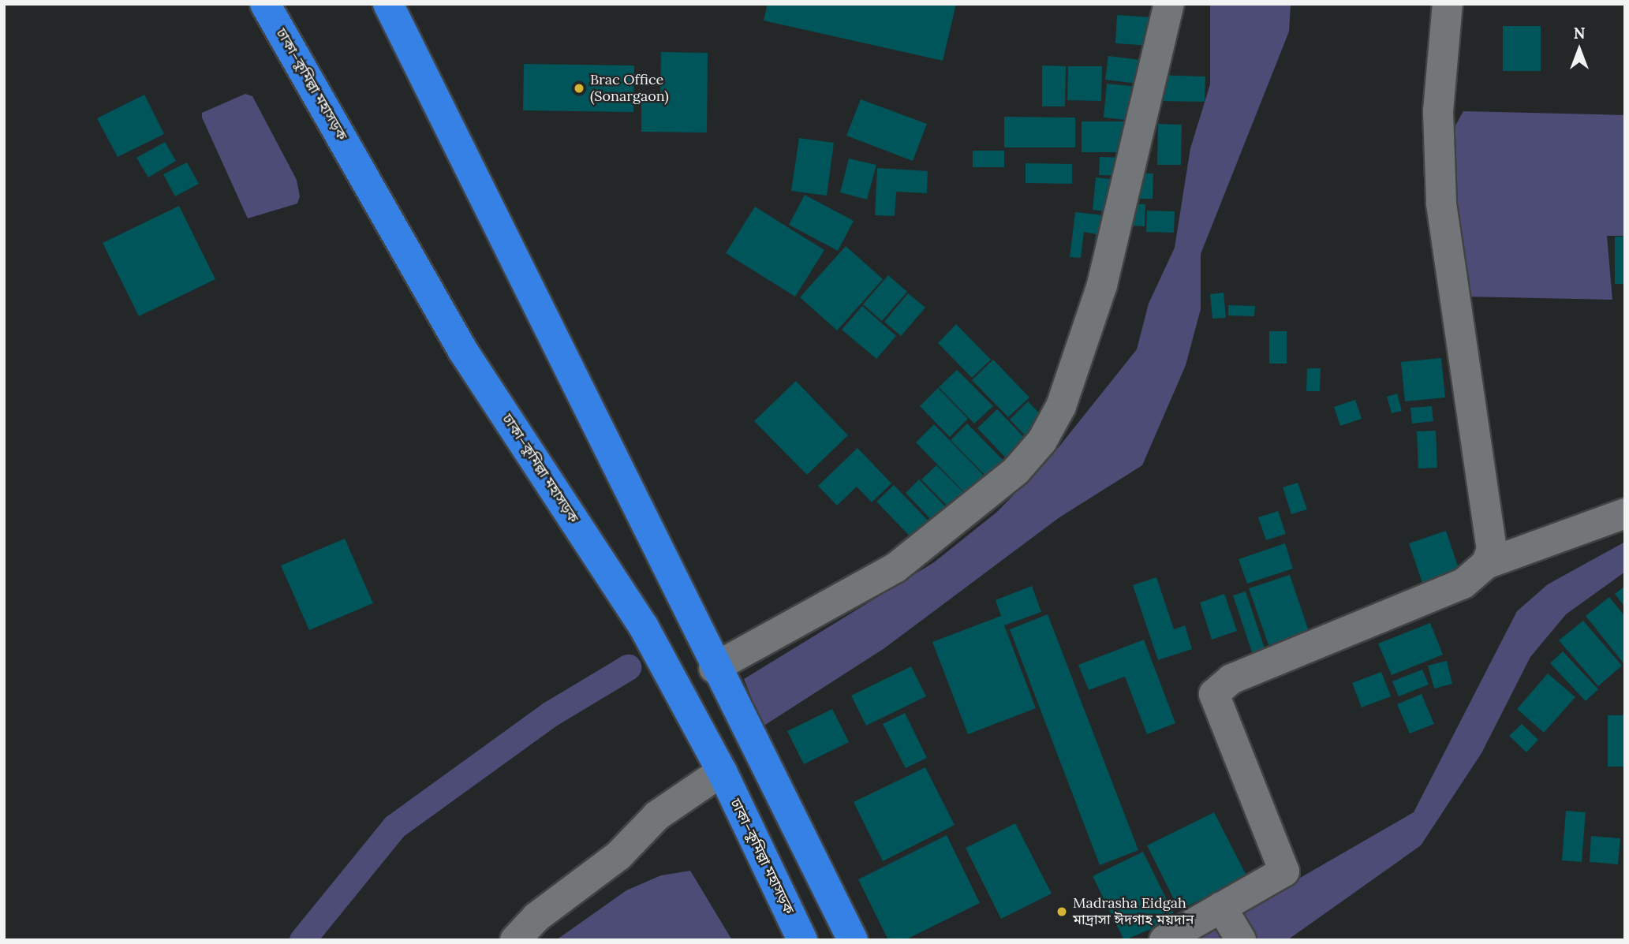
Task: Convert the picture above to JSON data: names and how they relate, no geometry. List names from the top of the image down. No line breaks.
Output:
{"streets":{"highway":["ঢাকা–কুমিল্লা মহাসড়ক"]},"places":["Brac Office (Sonargaon)","Madrasha Eidgah মাদ্রাসা ঈদগাহ ময়দান"],"north":"top"}
